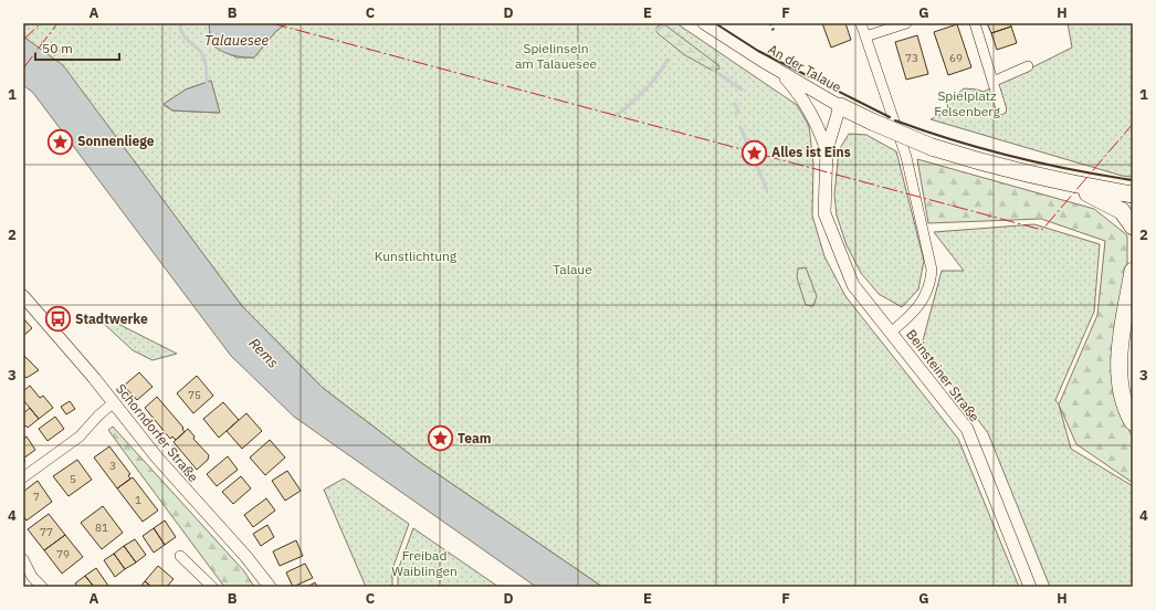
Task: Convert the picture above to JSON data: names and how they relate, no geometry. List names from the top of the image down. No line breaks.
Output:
{"streets":{"street":["An der Talaue","Beinsteiner Straße","Schorndorfer Straße"]},"crossings":[["An der Talaue","Beinsteiner Straße"]],"water":["Talauesee","Rems"],"parks":["Spielinseln am Talauesee","Spielplatz Felsenberg","Kunstlichtung","Talaue","Freibad Waiblingen"],"places":{"place":["Sonnenliege","Alles ist Eins","Team"],"bus stop":["Stadtwerke"]},"house_numbers":["73","69","75","3","5","7","1","81","77","79"],"scale_bar":"50 m","grid":{"columns":["A","B","C","D","E","F","G","H"],"rows":["1","2","3","4"]}}
